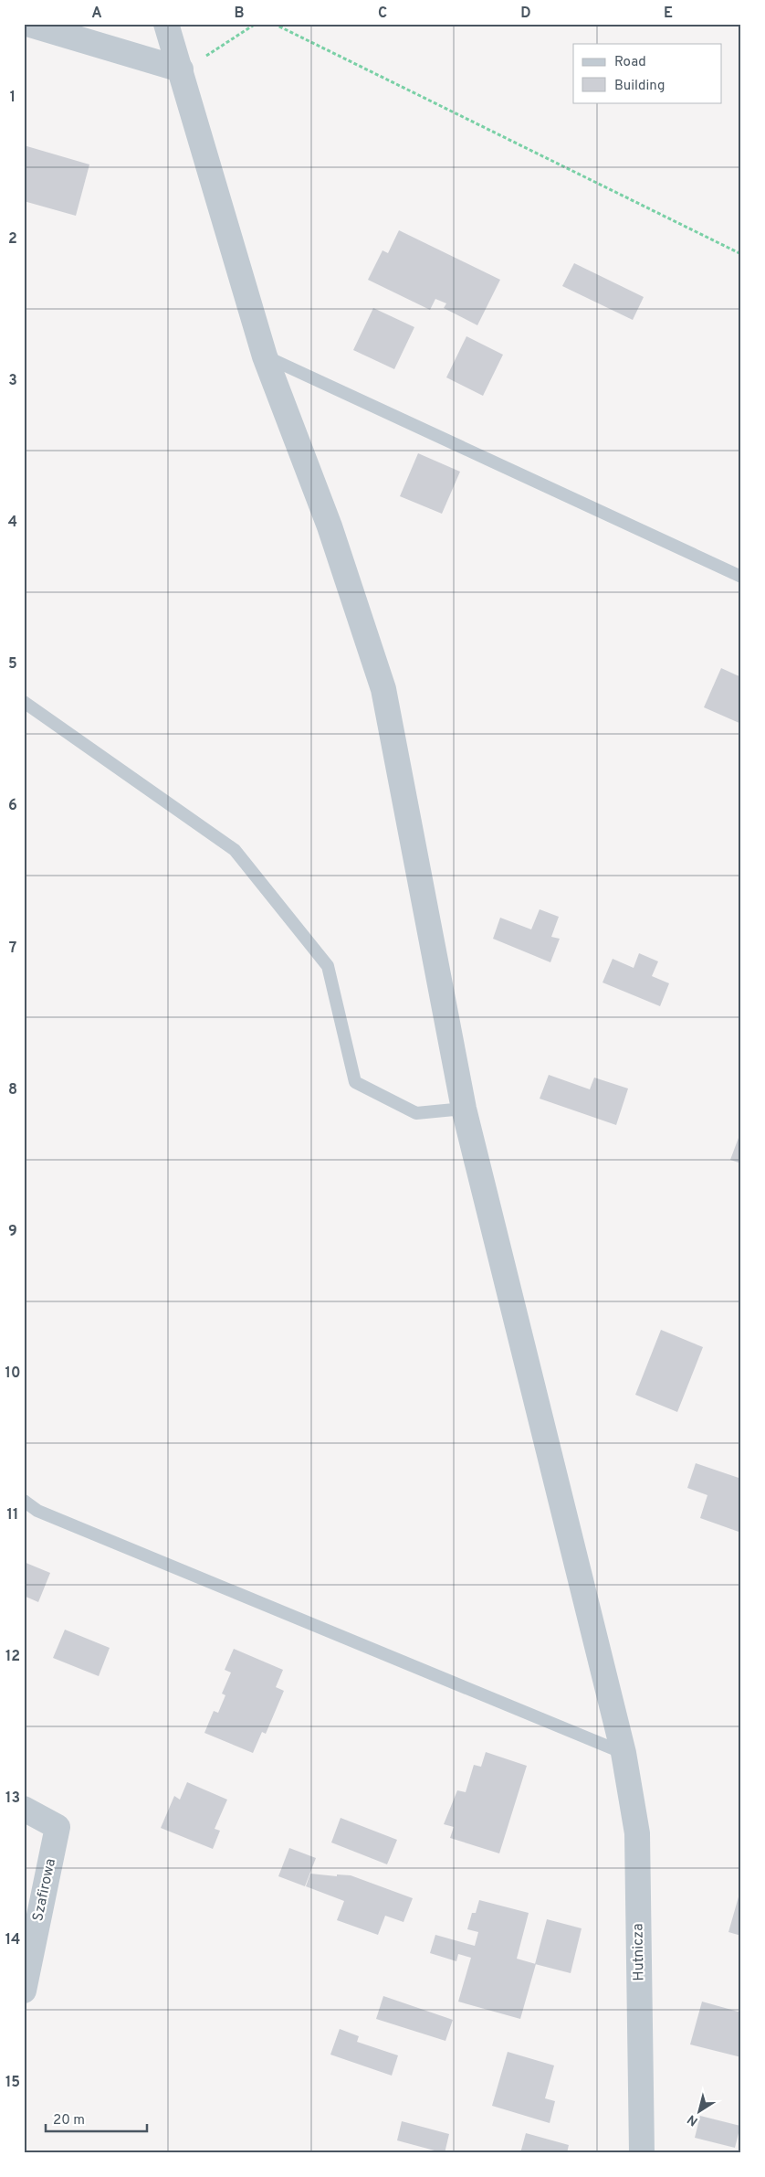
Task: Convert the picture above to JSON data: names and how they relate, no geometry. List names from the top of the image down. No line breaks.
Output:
{"streets":{"street":["Szafirowa","Hutnicza"]},"legend":["Road","Building"],"scale_bar":"20 m","north":"bottom left","grid":{"columns":["A","B","C","D","E"],"rows":["1","2","3","4","5","6","7","8","9","10","11","12","13","14","15"]}}
